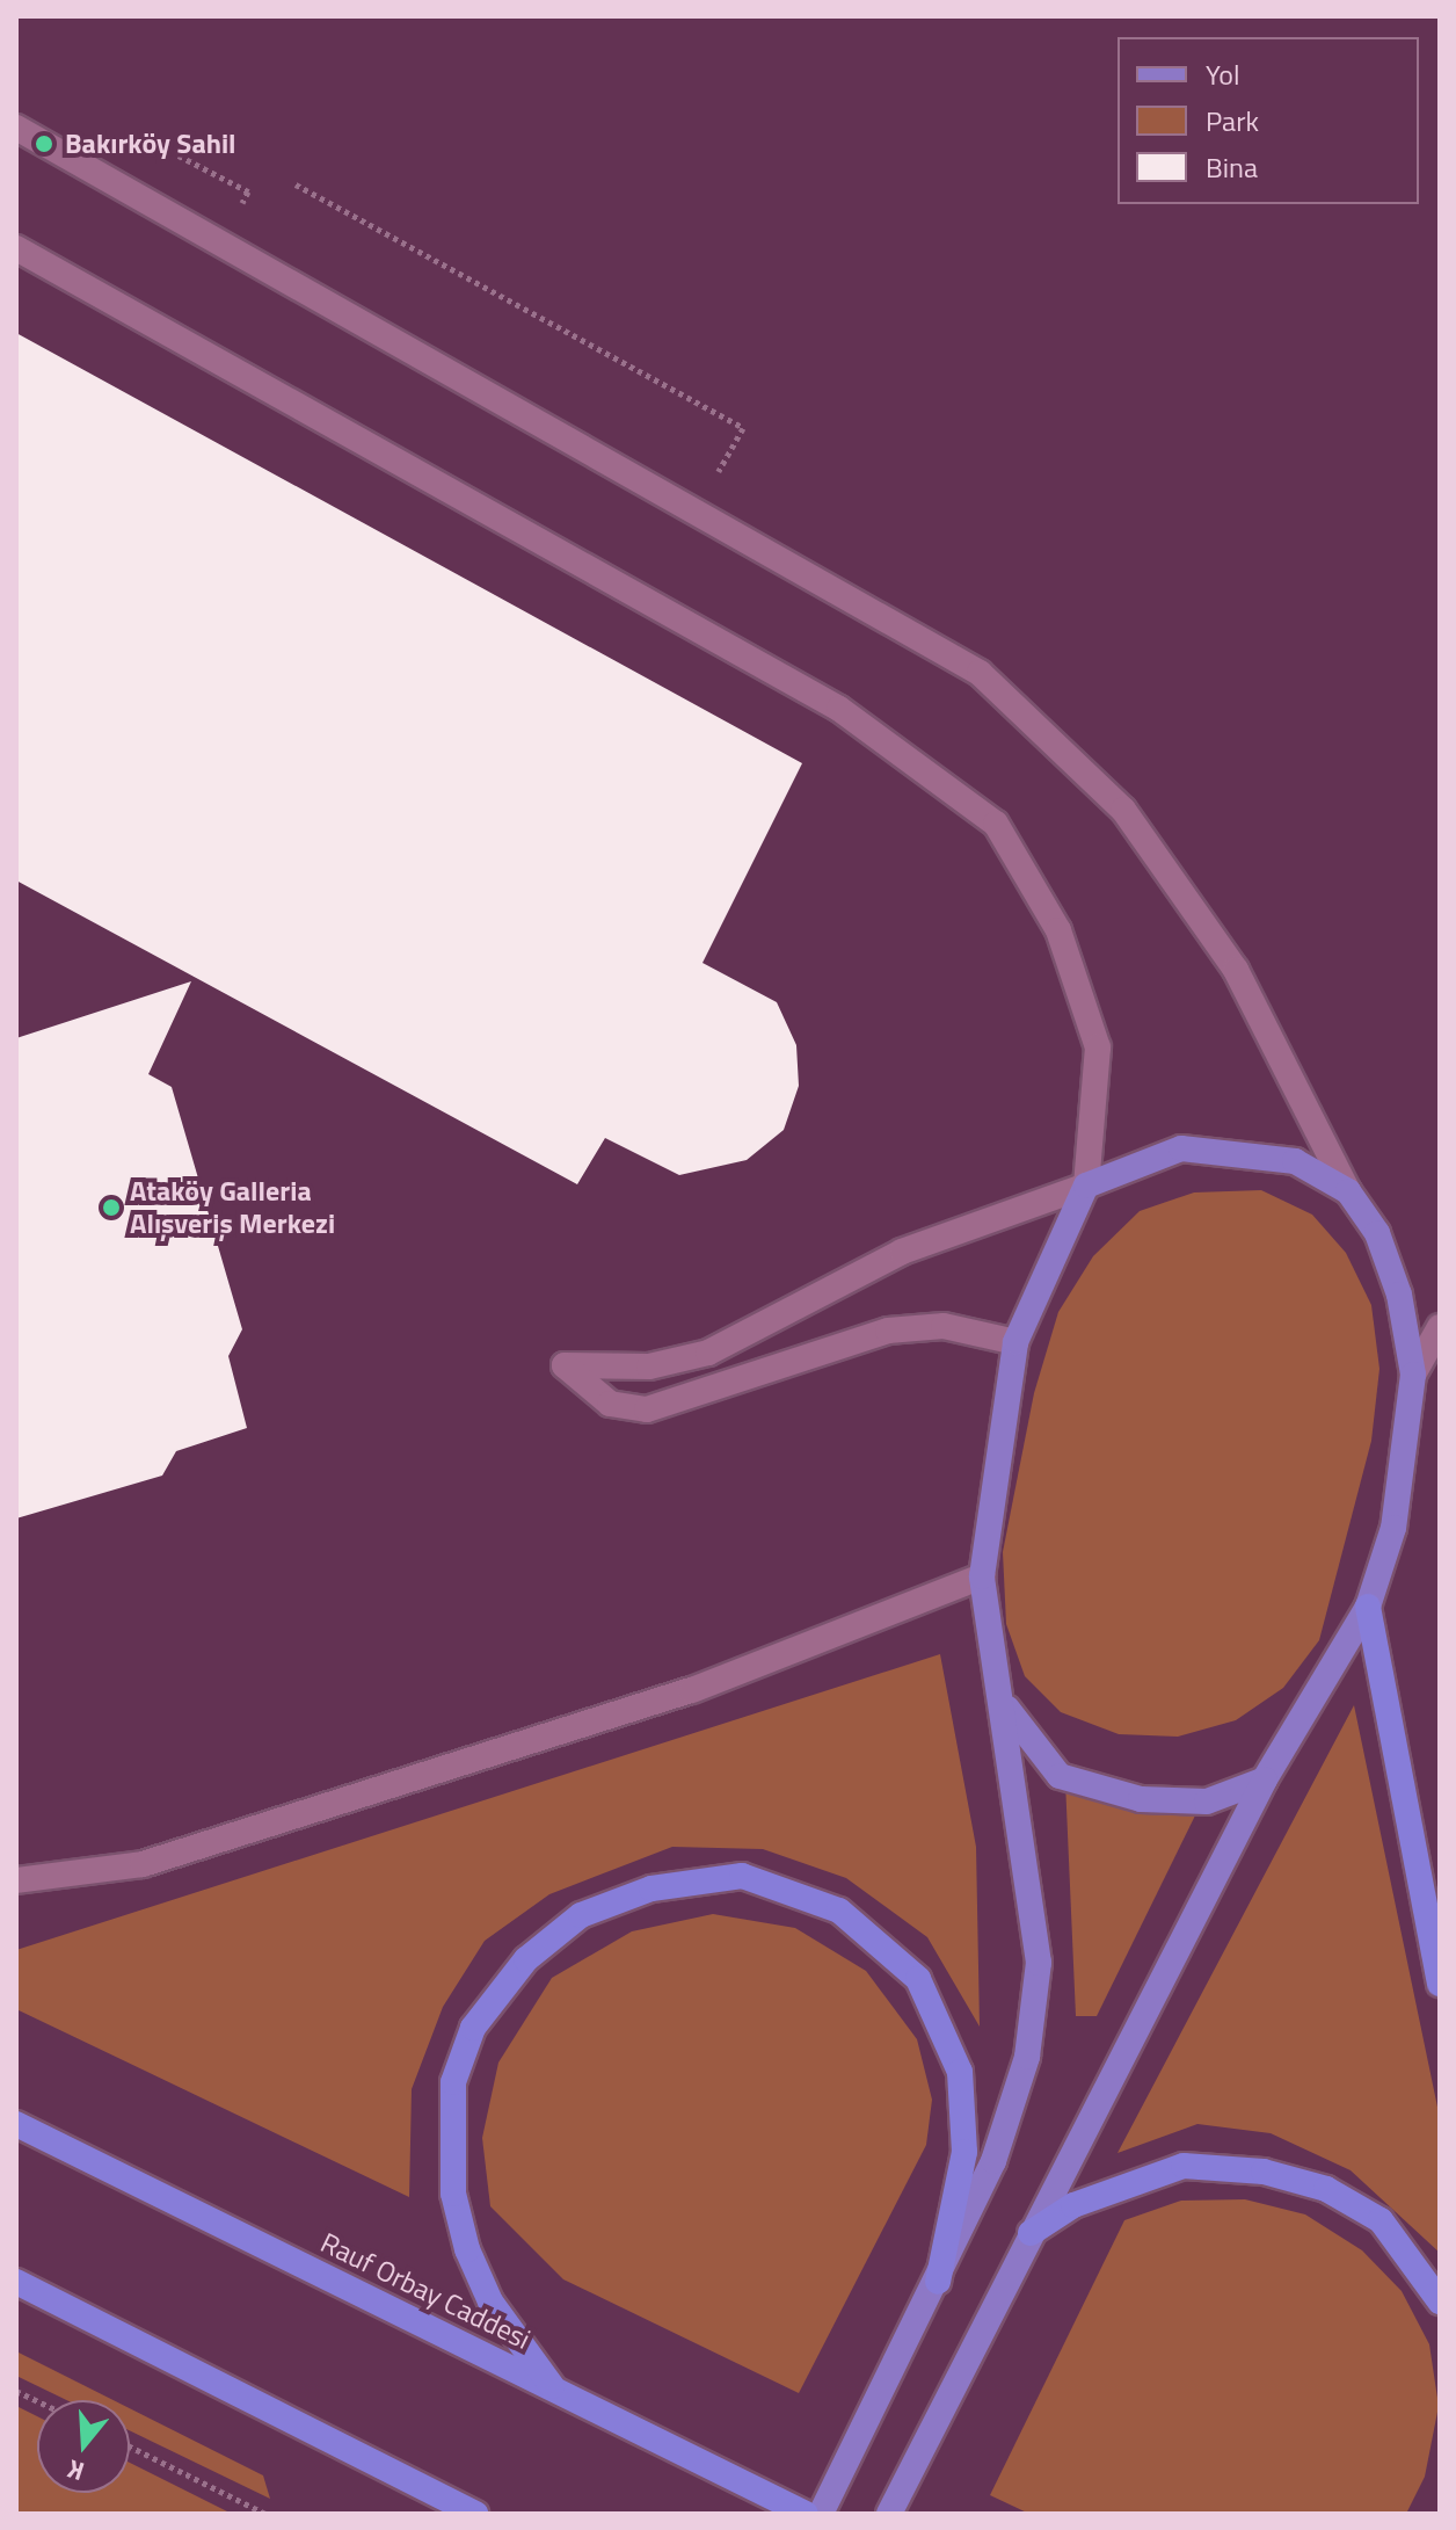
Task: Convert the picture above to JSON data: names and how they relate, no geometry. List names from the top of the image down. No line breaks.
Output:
{"streets":{"highway":["Rauf Orbay Caddesi"]},"places":["Bakırköy Sahil","Ataköy Galleria Alışveriş Merkezi"],"legend":["Yol","Park","Bina"],"north":"bottom"}
